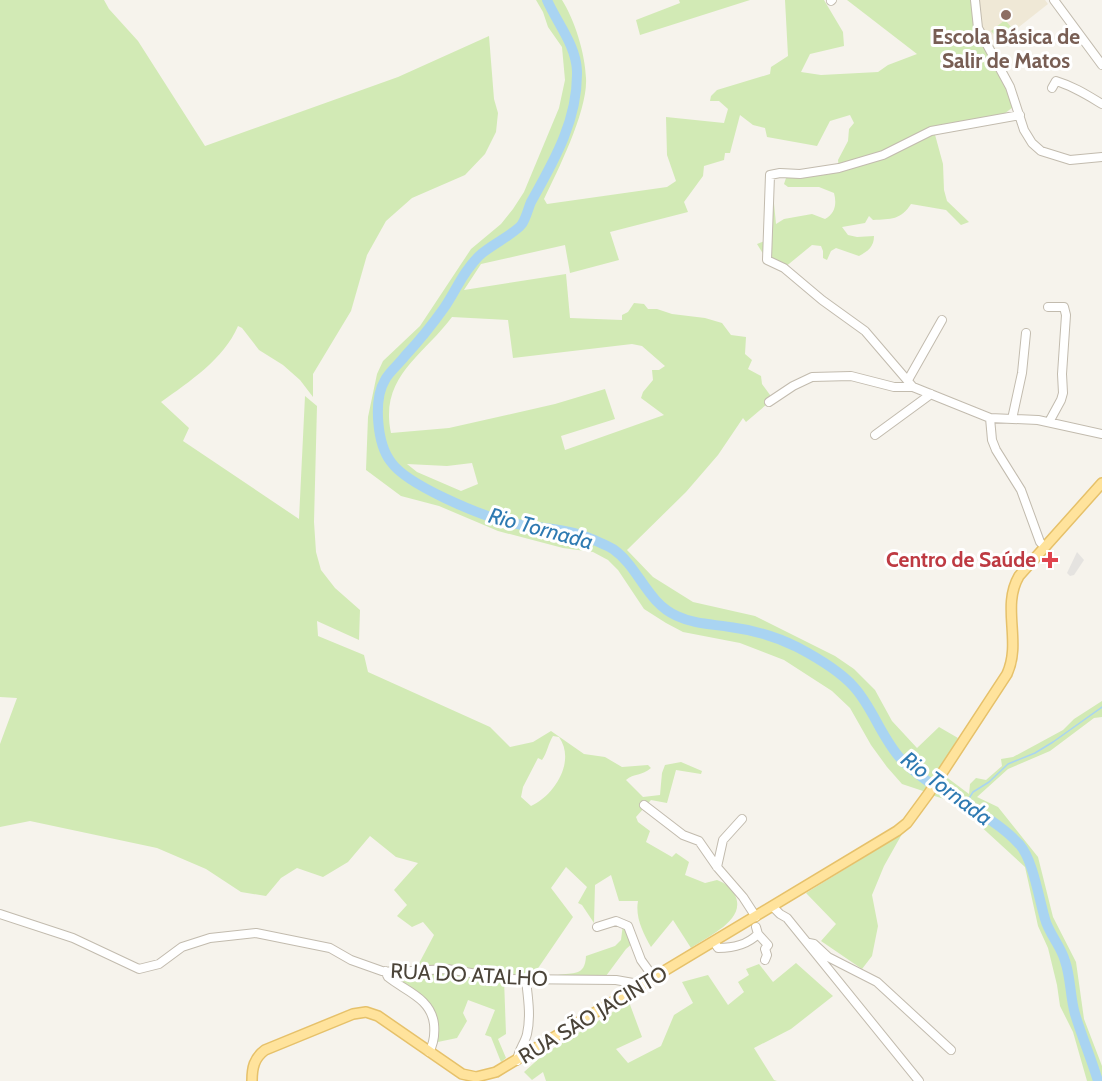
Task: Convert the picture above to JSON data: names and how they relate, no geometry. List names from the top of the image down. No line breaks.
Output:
{"streets":{"main road":["RUA SÃO JACINTO"],"street":["RUA DO ATALHO"]},"crossings":[["RUA DO ATALHO","RUA SÃO JACINTO"]],"water":["Rio Tornada"],"places":{"other":["Escola Básica de Salir de Matos"],"health":["Centro de Saúde"]}}
